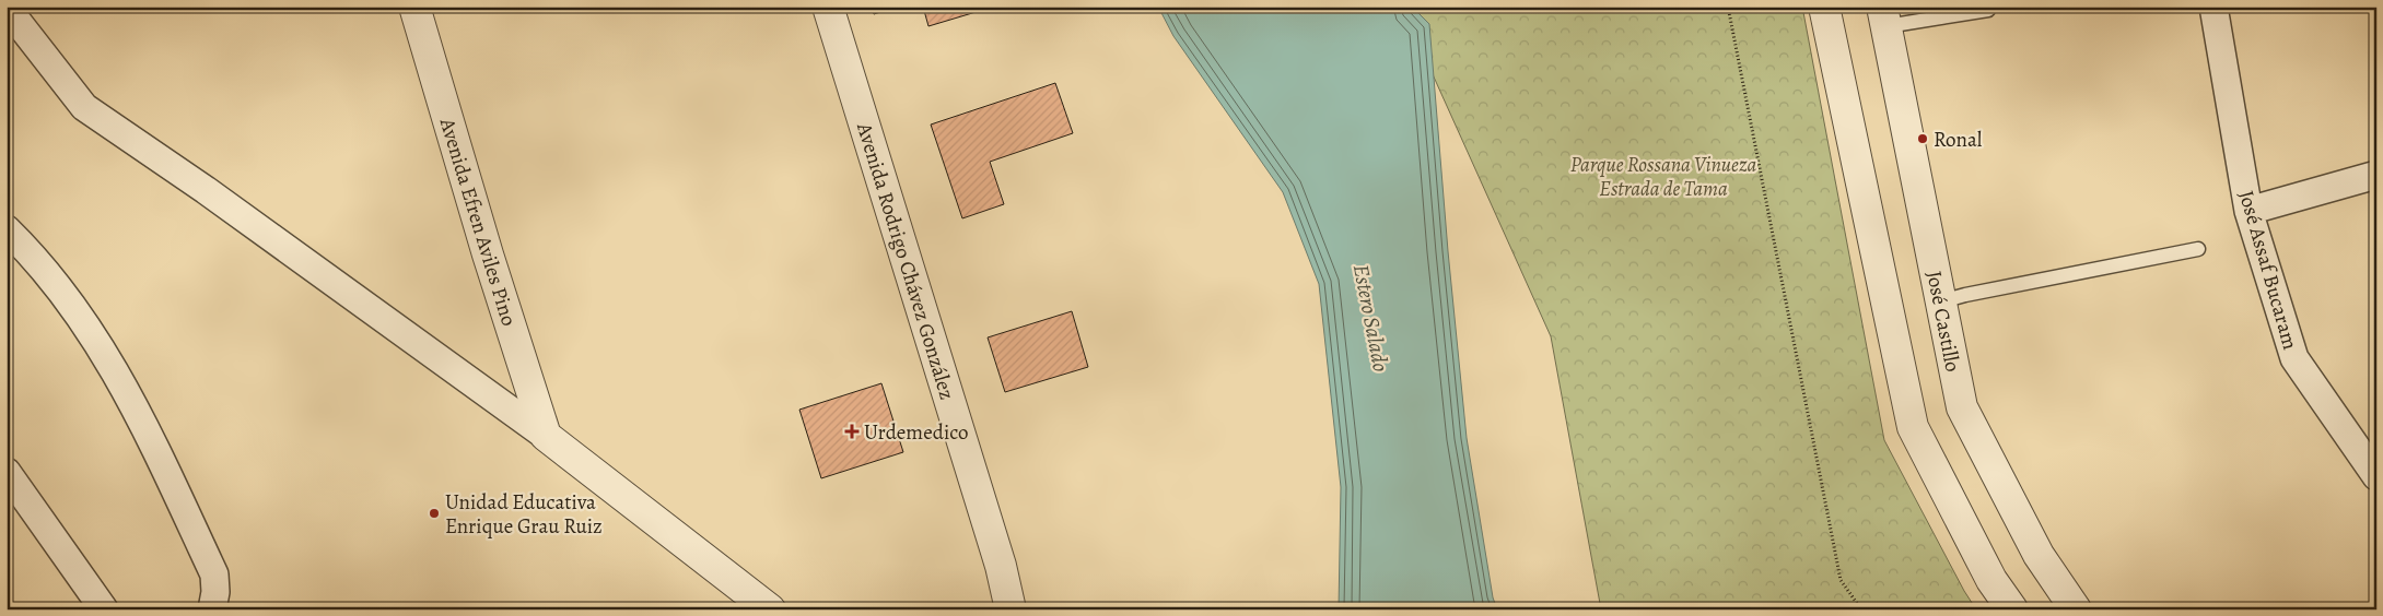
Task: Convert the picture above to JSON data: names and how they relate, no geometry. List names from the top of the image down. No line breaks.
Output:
{"streets":{"street":["Avenida Efren Aviles Pino","Avenida Rodrigo Chávez González","José Assaf Bucaram","José Castillo"]},"water":["Estero Salado"],"parks":["Parque Rossana Vinueza Estrada de Tama"],"places":{"other":["Ronal","Unidad Educativa Enrique Grau Ruiz"],"health":["Urdemedico"]}}
